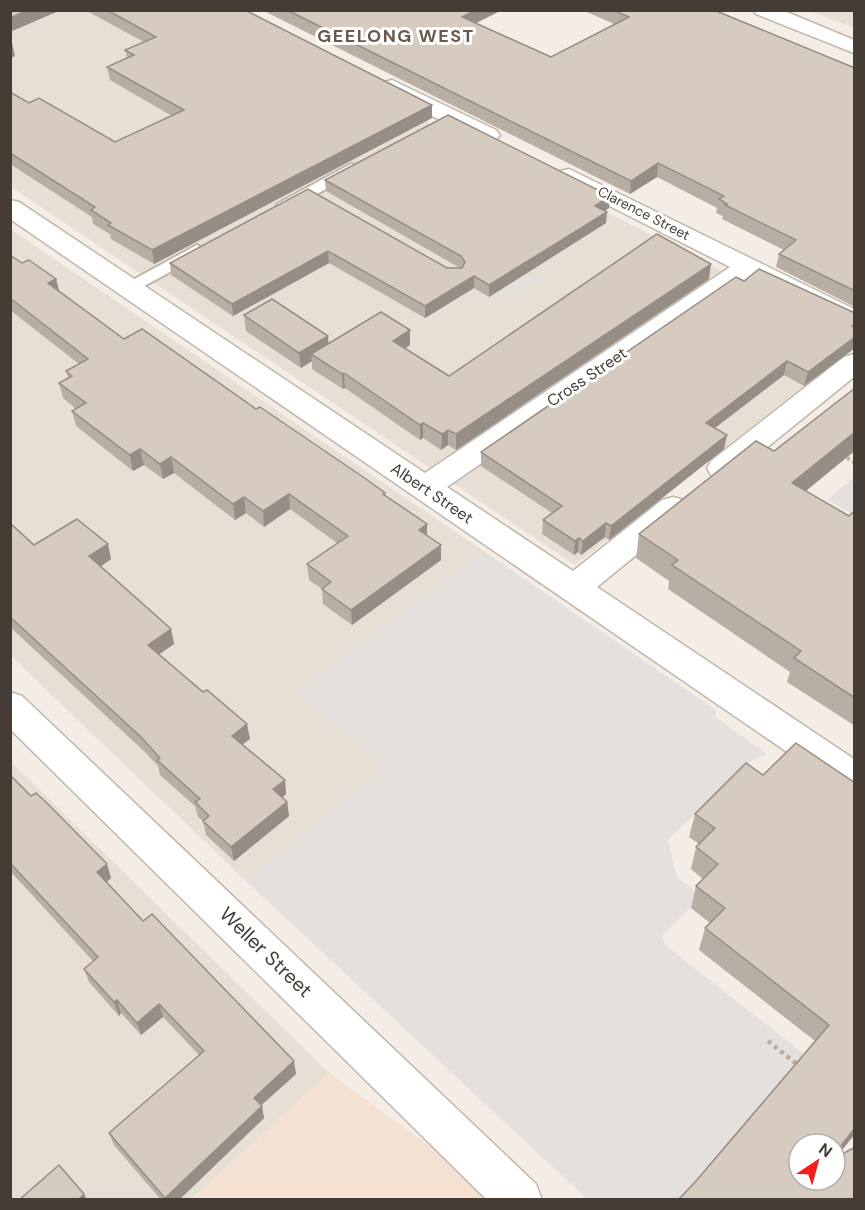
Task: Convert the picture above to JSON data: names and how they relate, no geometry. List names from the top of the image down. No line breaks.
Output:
{"streets":{"street":["Clarence Street","Cross Street","Albert Street","Weller Street"]},"crossings":[["Clarence Street","Cross Street"],["Cross Street","Albert Street"]],"districts":["GEELONG WEST"],"north":"top right"}
